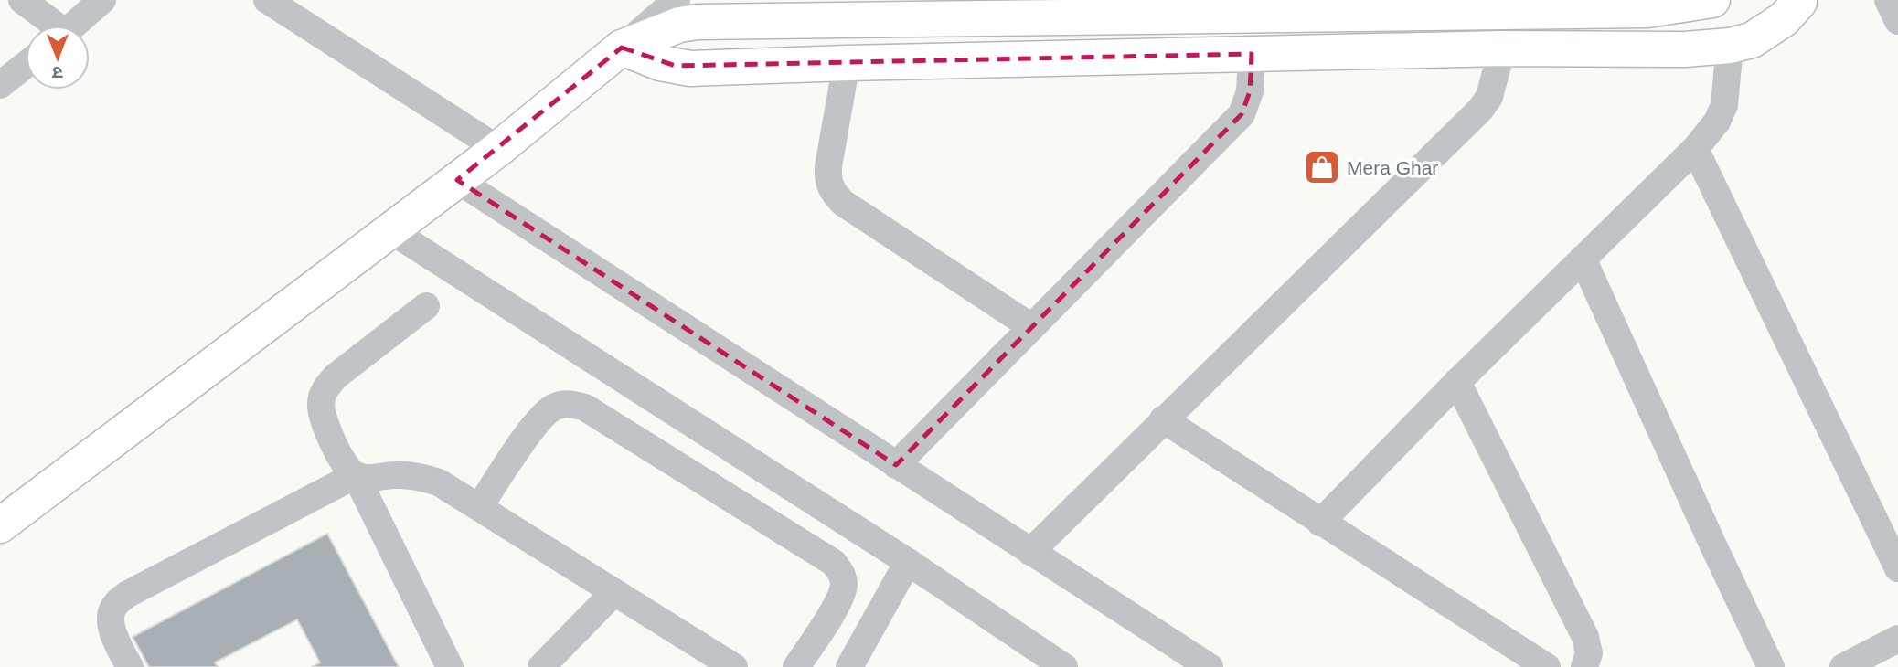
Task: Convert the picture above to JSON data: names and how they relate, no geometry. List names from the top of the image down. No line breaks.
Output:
{"places":{"shop":["Mera Ghar"]},"north":"bottom"}
